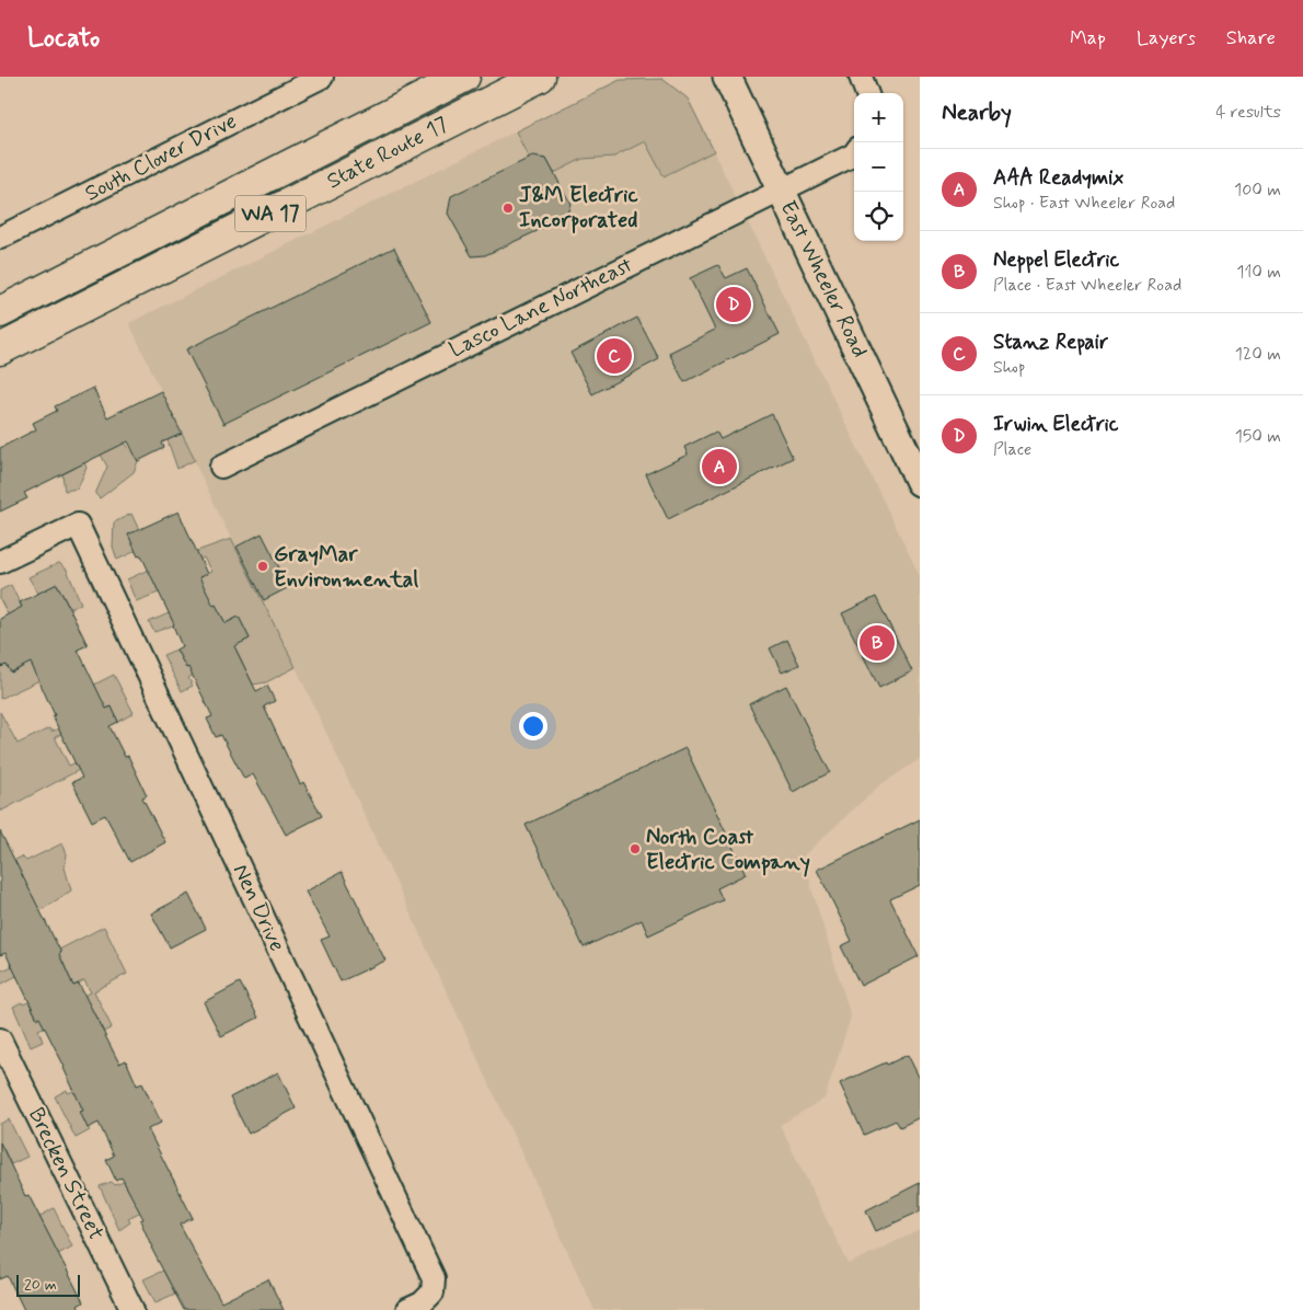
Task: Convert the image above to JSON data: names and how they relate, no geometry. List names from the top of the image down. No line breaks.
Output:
{"streets":{"highway":["State Route 17","WA 17"],"main road":["East Wheeler Road"],"street":["South Clover Drive","Lasco Lane Northeast","Nen Drive","Brecken Street"]},"crossings":[["East Wheeler Road","Lasco Lane Northeast"]],"places":["J&M Electric Incorporated","GrayMar Environmental","North Coast Electric Company"],"scale_bar":"20 m","page":{"header":"Locato","nav":["Map","Layers","Share"],"heading":["Nearby","4 results"],"map_buttons":["+","−"],"list":[{"mark":"A","name":"AAA Readymix","note":"Shop · East Wheeler Road","value":"100 m"},{"mark":"B","name":"Neppel Electric","note":"Place · East Wheeler Road","value":"110 m"},{"mark":"C","name":"Stanz Repair","note":"Shop","value":"120 m"},{"mark":"D","name":"Irwin Electric","note":"Place","value":"150 m"}],"pins":["D","C","A","B"],"scale":"20 m"}}
